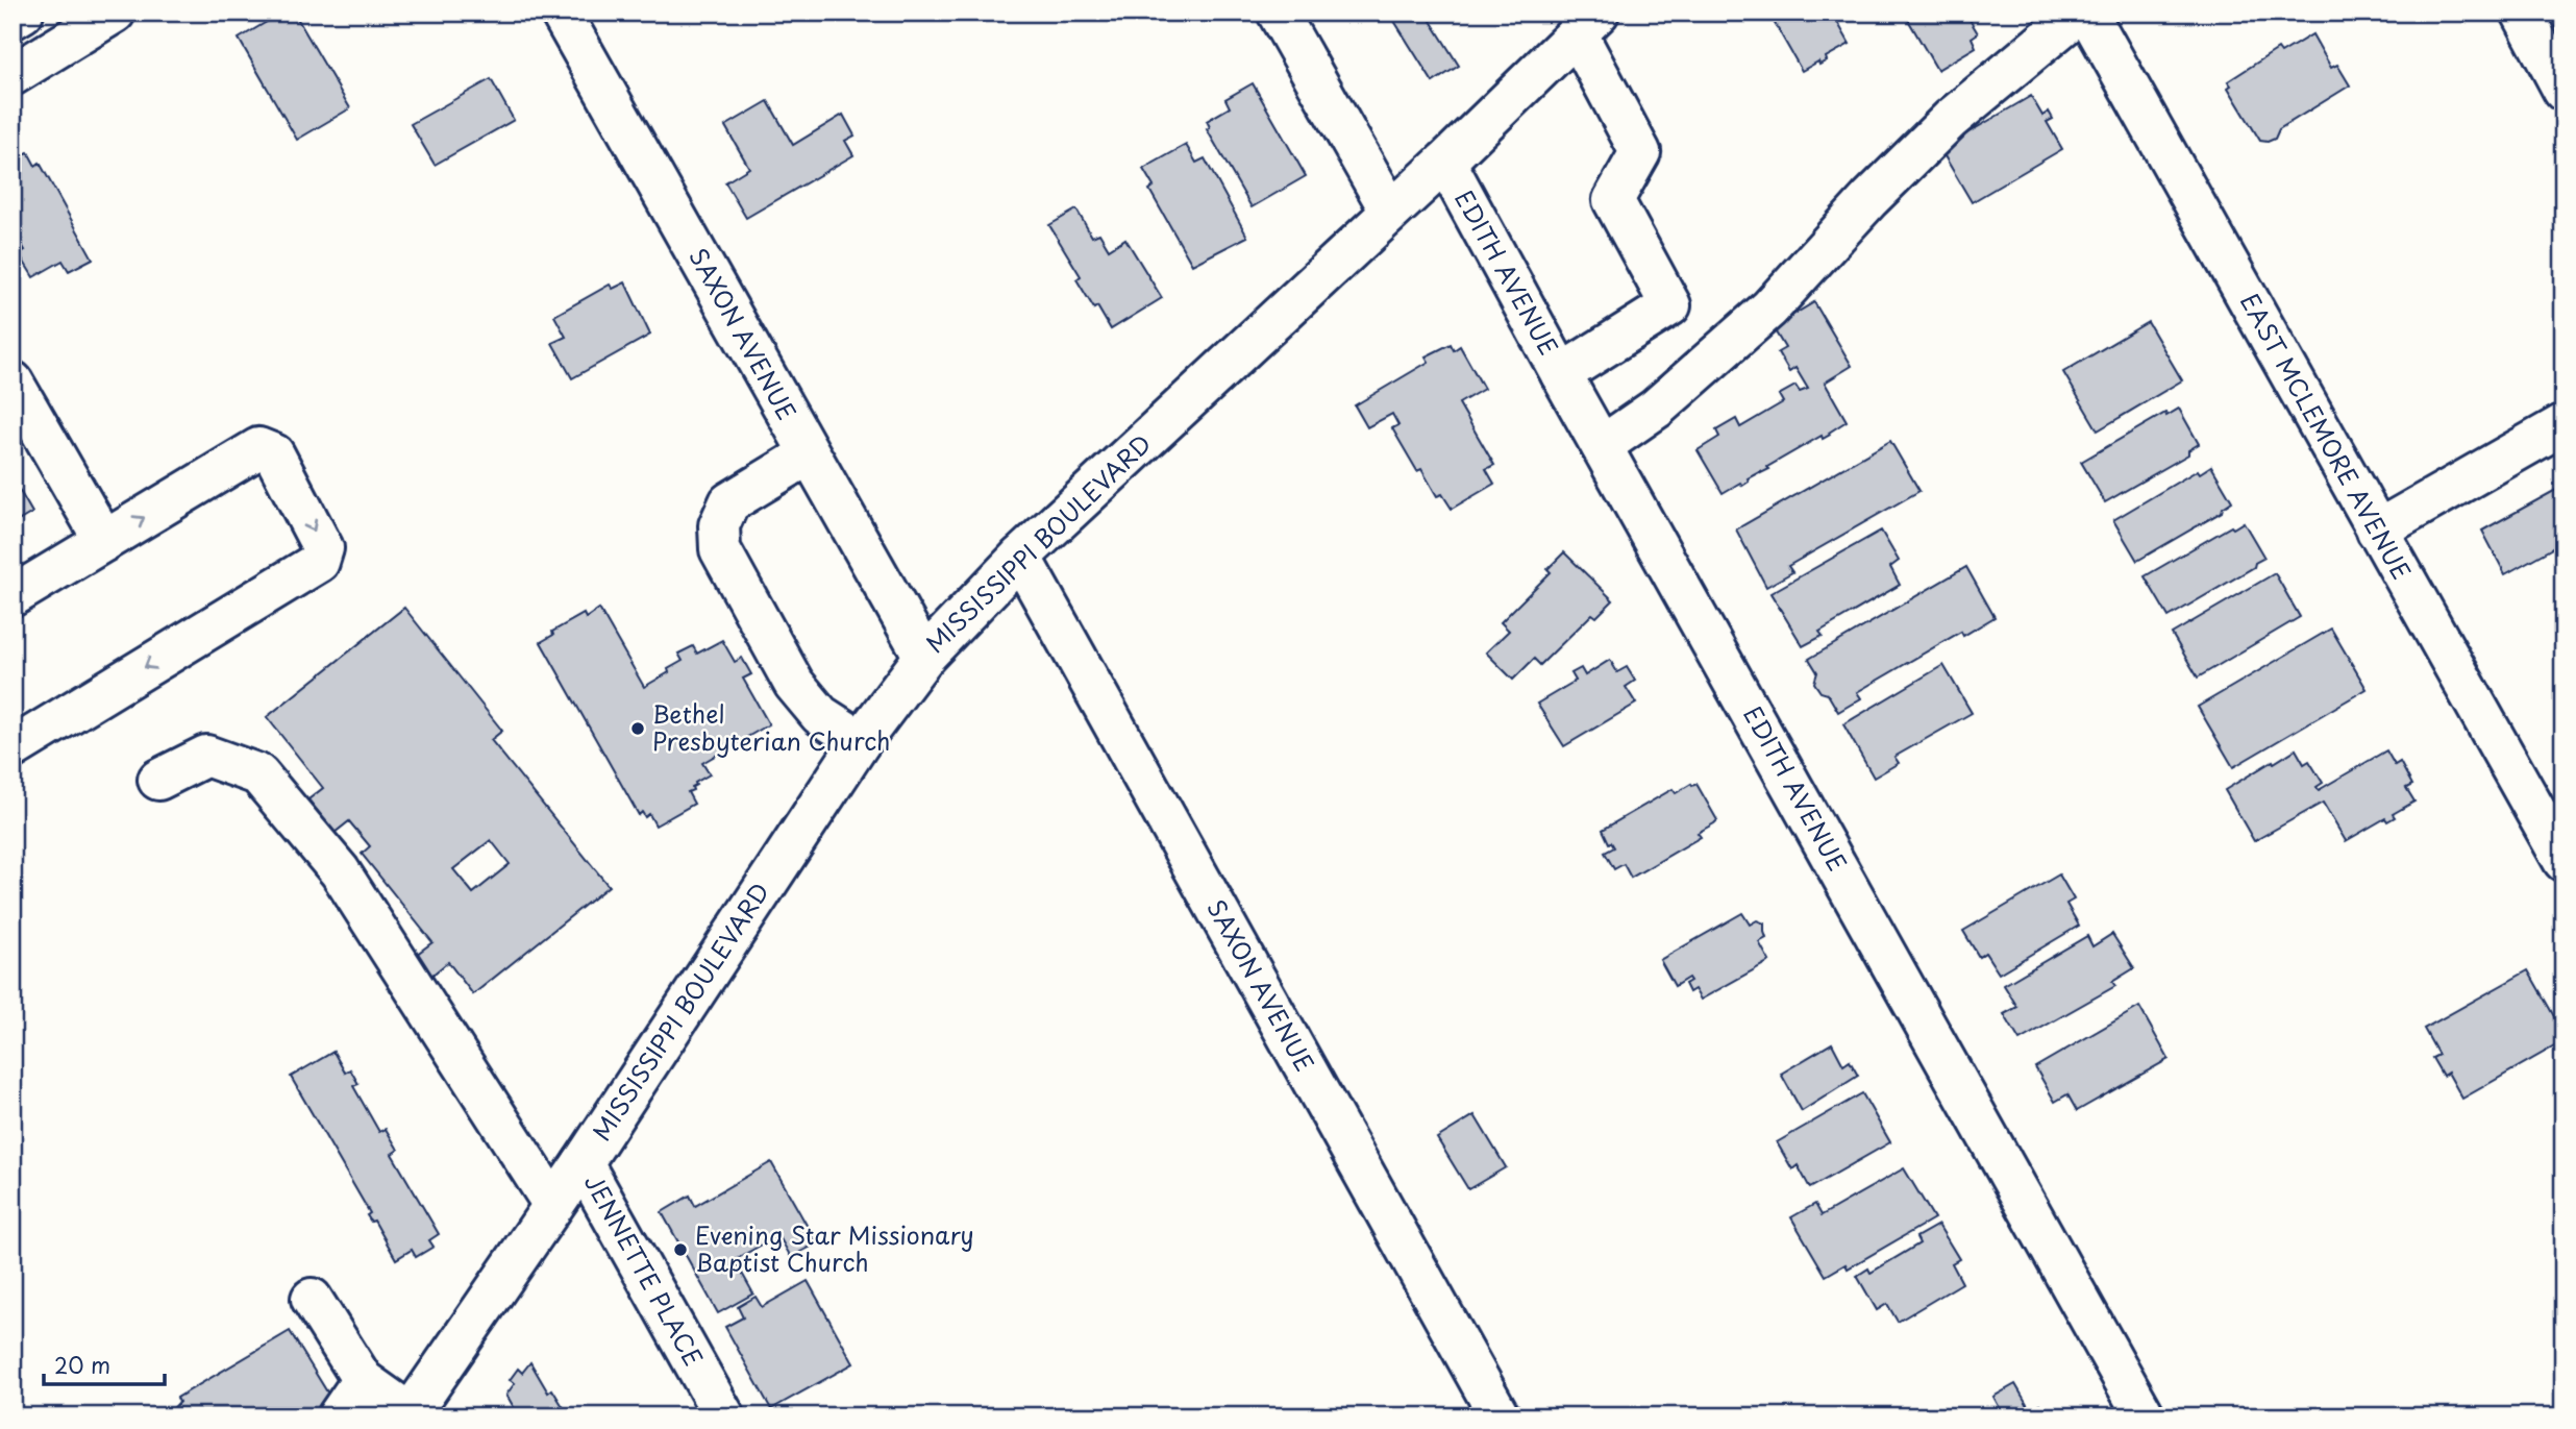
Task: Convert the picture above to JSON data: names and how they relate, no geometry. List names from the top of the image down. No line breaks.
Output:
{"streets":{"street":["EDITH AVENUE","SAXON AVENUE","EAST MCLEMORE AVENUE","MISSISSIPPI BOULEVARD","JENNETTE PLACE"]},"crossings":[["EDITH AVENUE","MISSISSIPPI BOULEVARD"],["SAXON AVENUE","MISSISSIPPI BOULEVARD"],["MISSISSIPPI BOULEVARD","JENNETTE PLACE"]],"places":["Bethel Presbyterian Church","Evening Star Missionary Baptist Church"],"scale_bar":"20 m"}
